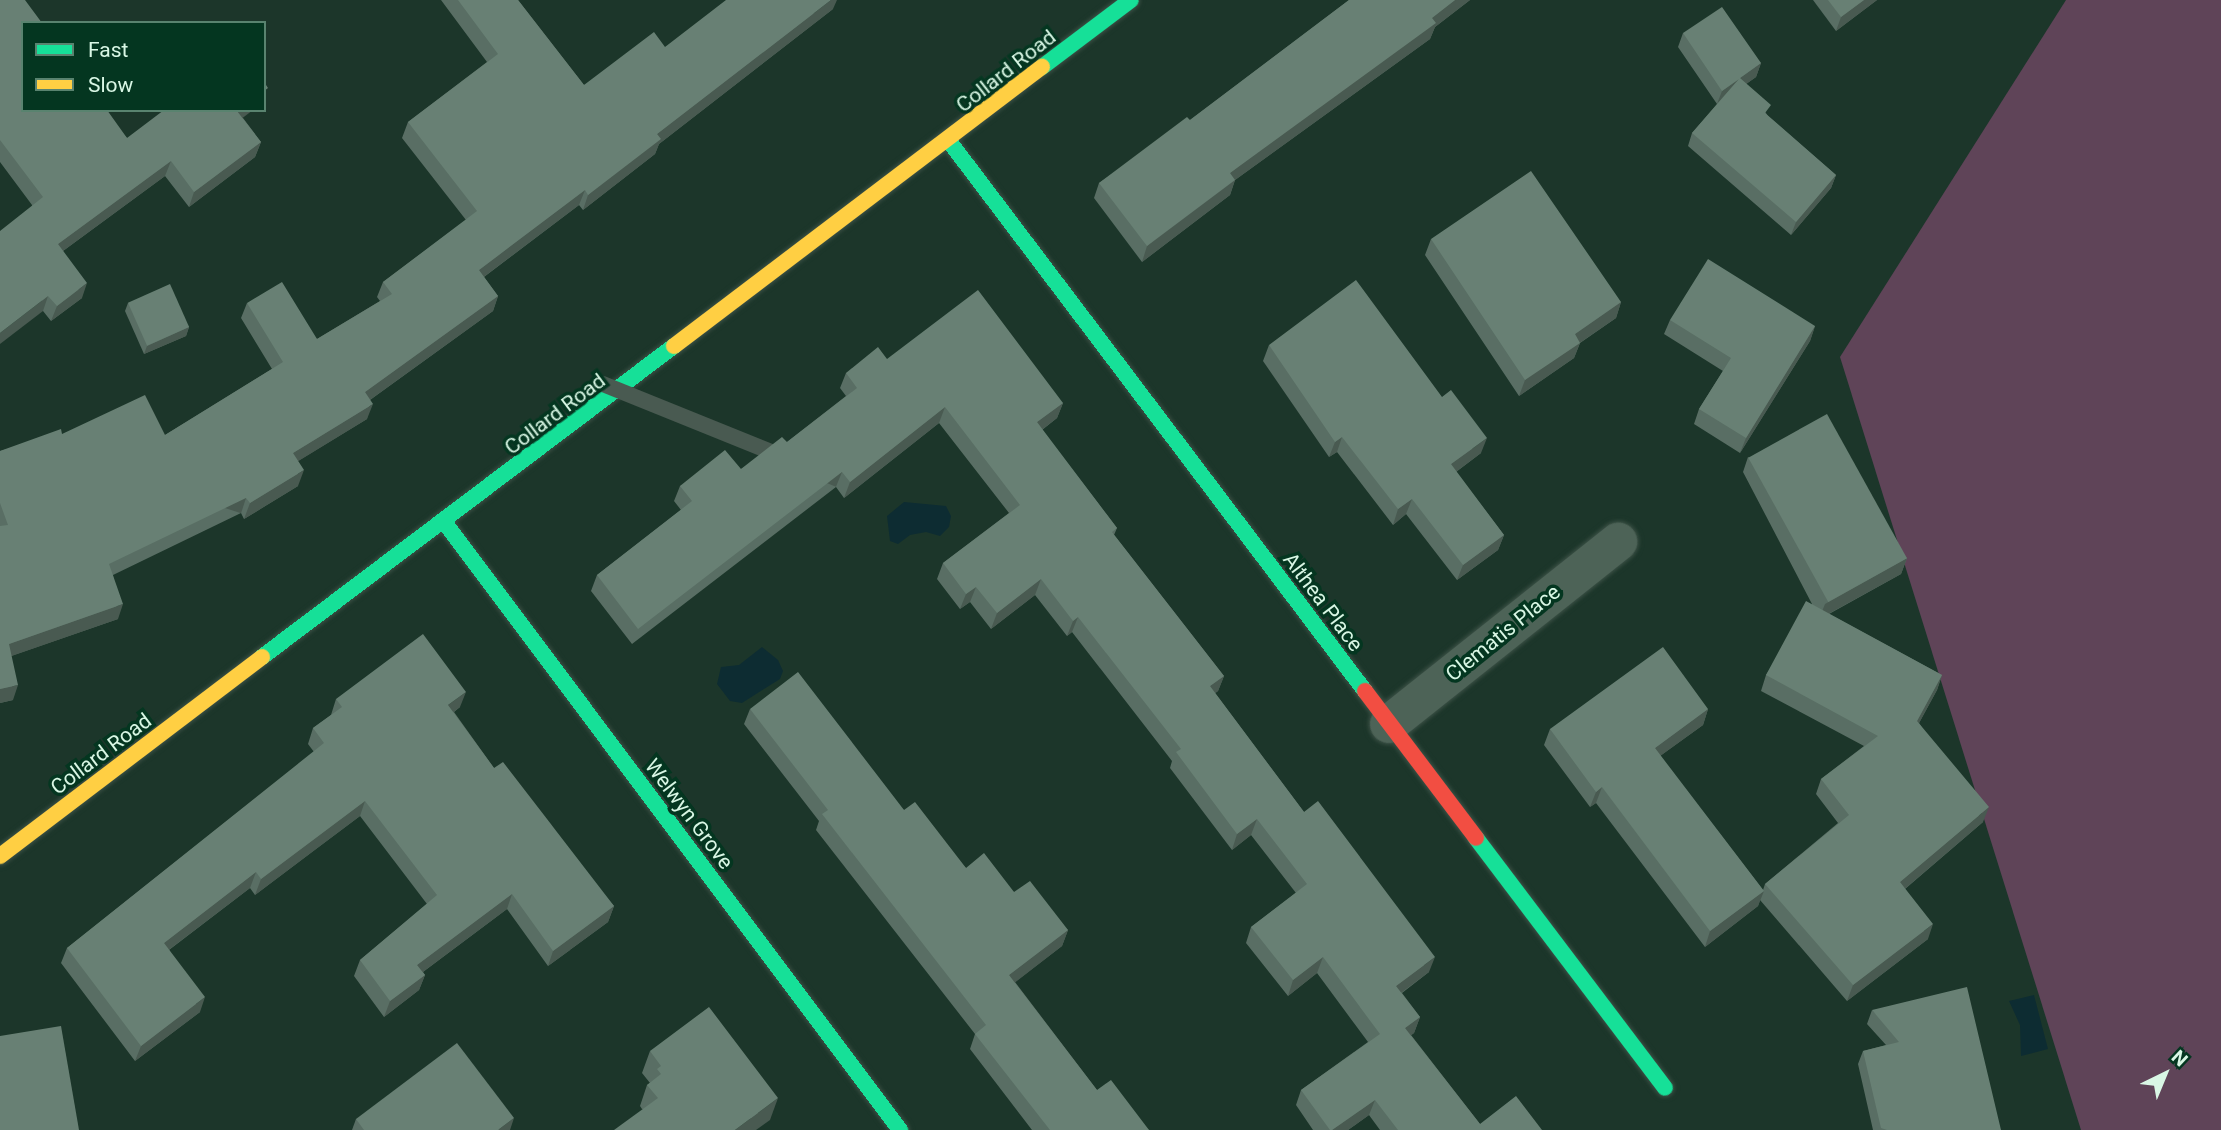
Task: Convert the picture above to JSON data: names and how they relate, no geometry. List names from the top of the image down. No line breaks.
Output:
{"streets":{"street":["Collard Road","Althea Place","Clematis Place","Welwyn Grove"]},"crossings":[["Collard Road","Althea Place"],["Collard Road","Welwyn Grove"],["Althea Place","Clematis Place"]],"legend":["Fast","Slow"],"north":"top right"}
